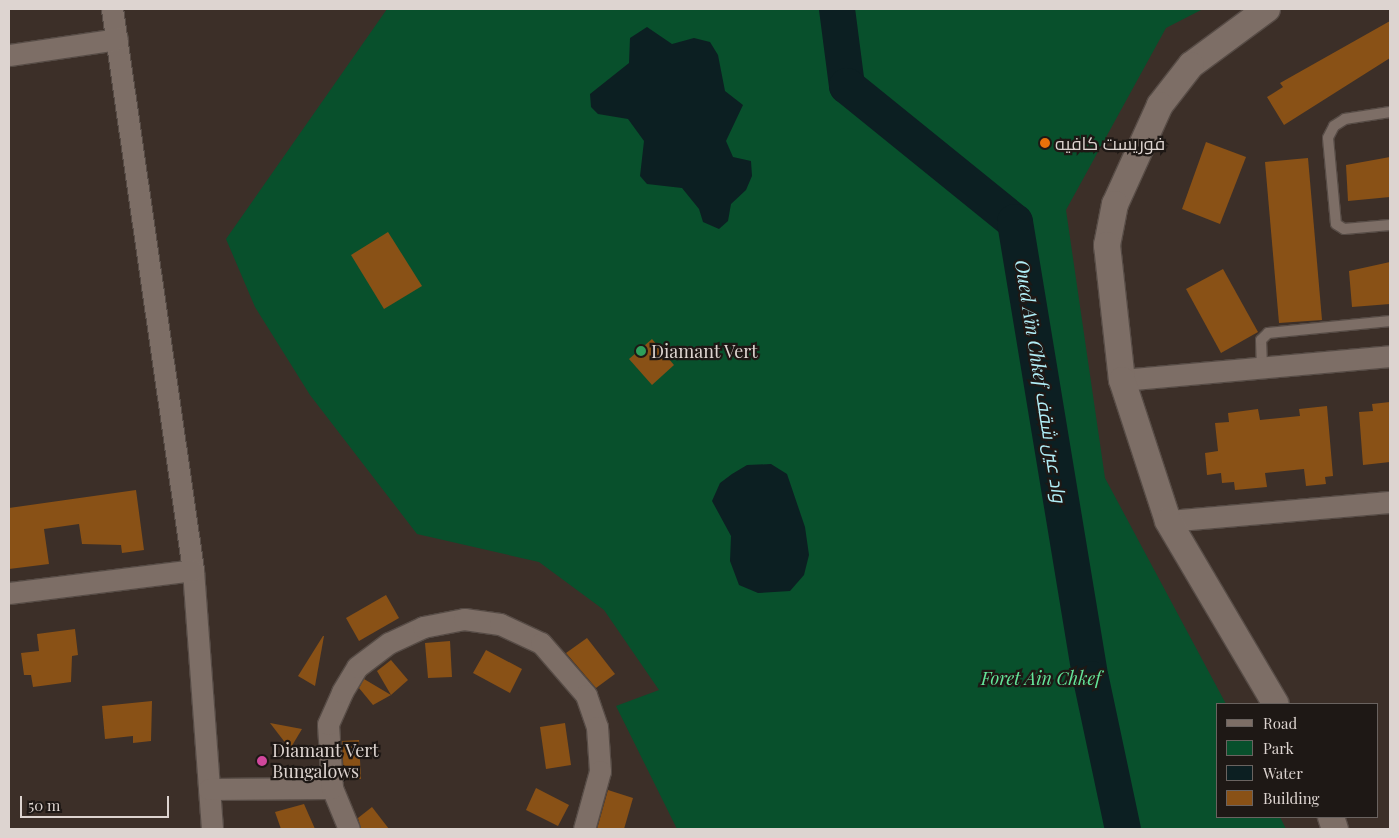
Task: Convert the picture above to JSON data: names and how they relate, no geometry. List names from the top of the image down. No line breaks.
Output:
{"water":["Oued Aïn Chkef واد عين شقف"],"parks":["Foret Ain Chkef"],"places":["فوريست كافيه","Diamant Vert","Diamant Vert Bungalows"],"legend":["Road","Park","Water","Building"],"scale_bar":"50 m"}
